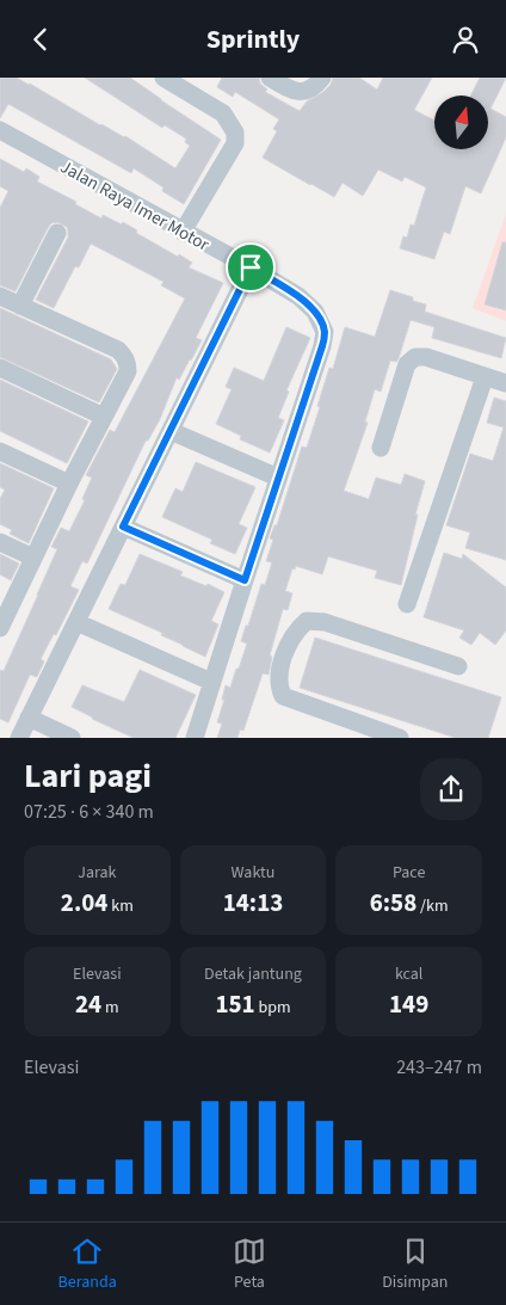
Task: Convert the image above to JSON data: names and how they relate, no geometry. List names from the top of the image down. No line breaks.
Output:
{"streets":{"street":["Jalan Raya Imer Motor"]},"north":"top","page":{"header":"Sprintly","heading":["Lari pagi","07:25 · 6 × 340 m"],"stats":[["Jarak","2.04 km"],["Waktu","14:13"],["Pace","6:58 /km"],["Elevasi","24 m"],["Detak jantung","151 bpm"],["kcal","149"]],"chart":["Elevasi","243–247 m"],"tabs":["Beranda","Peta","Disimpan"]}}
